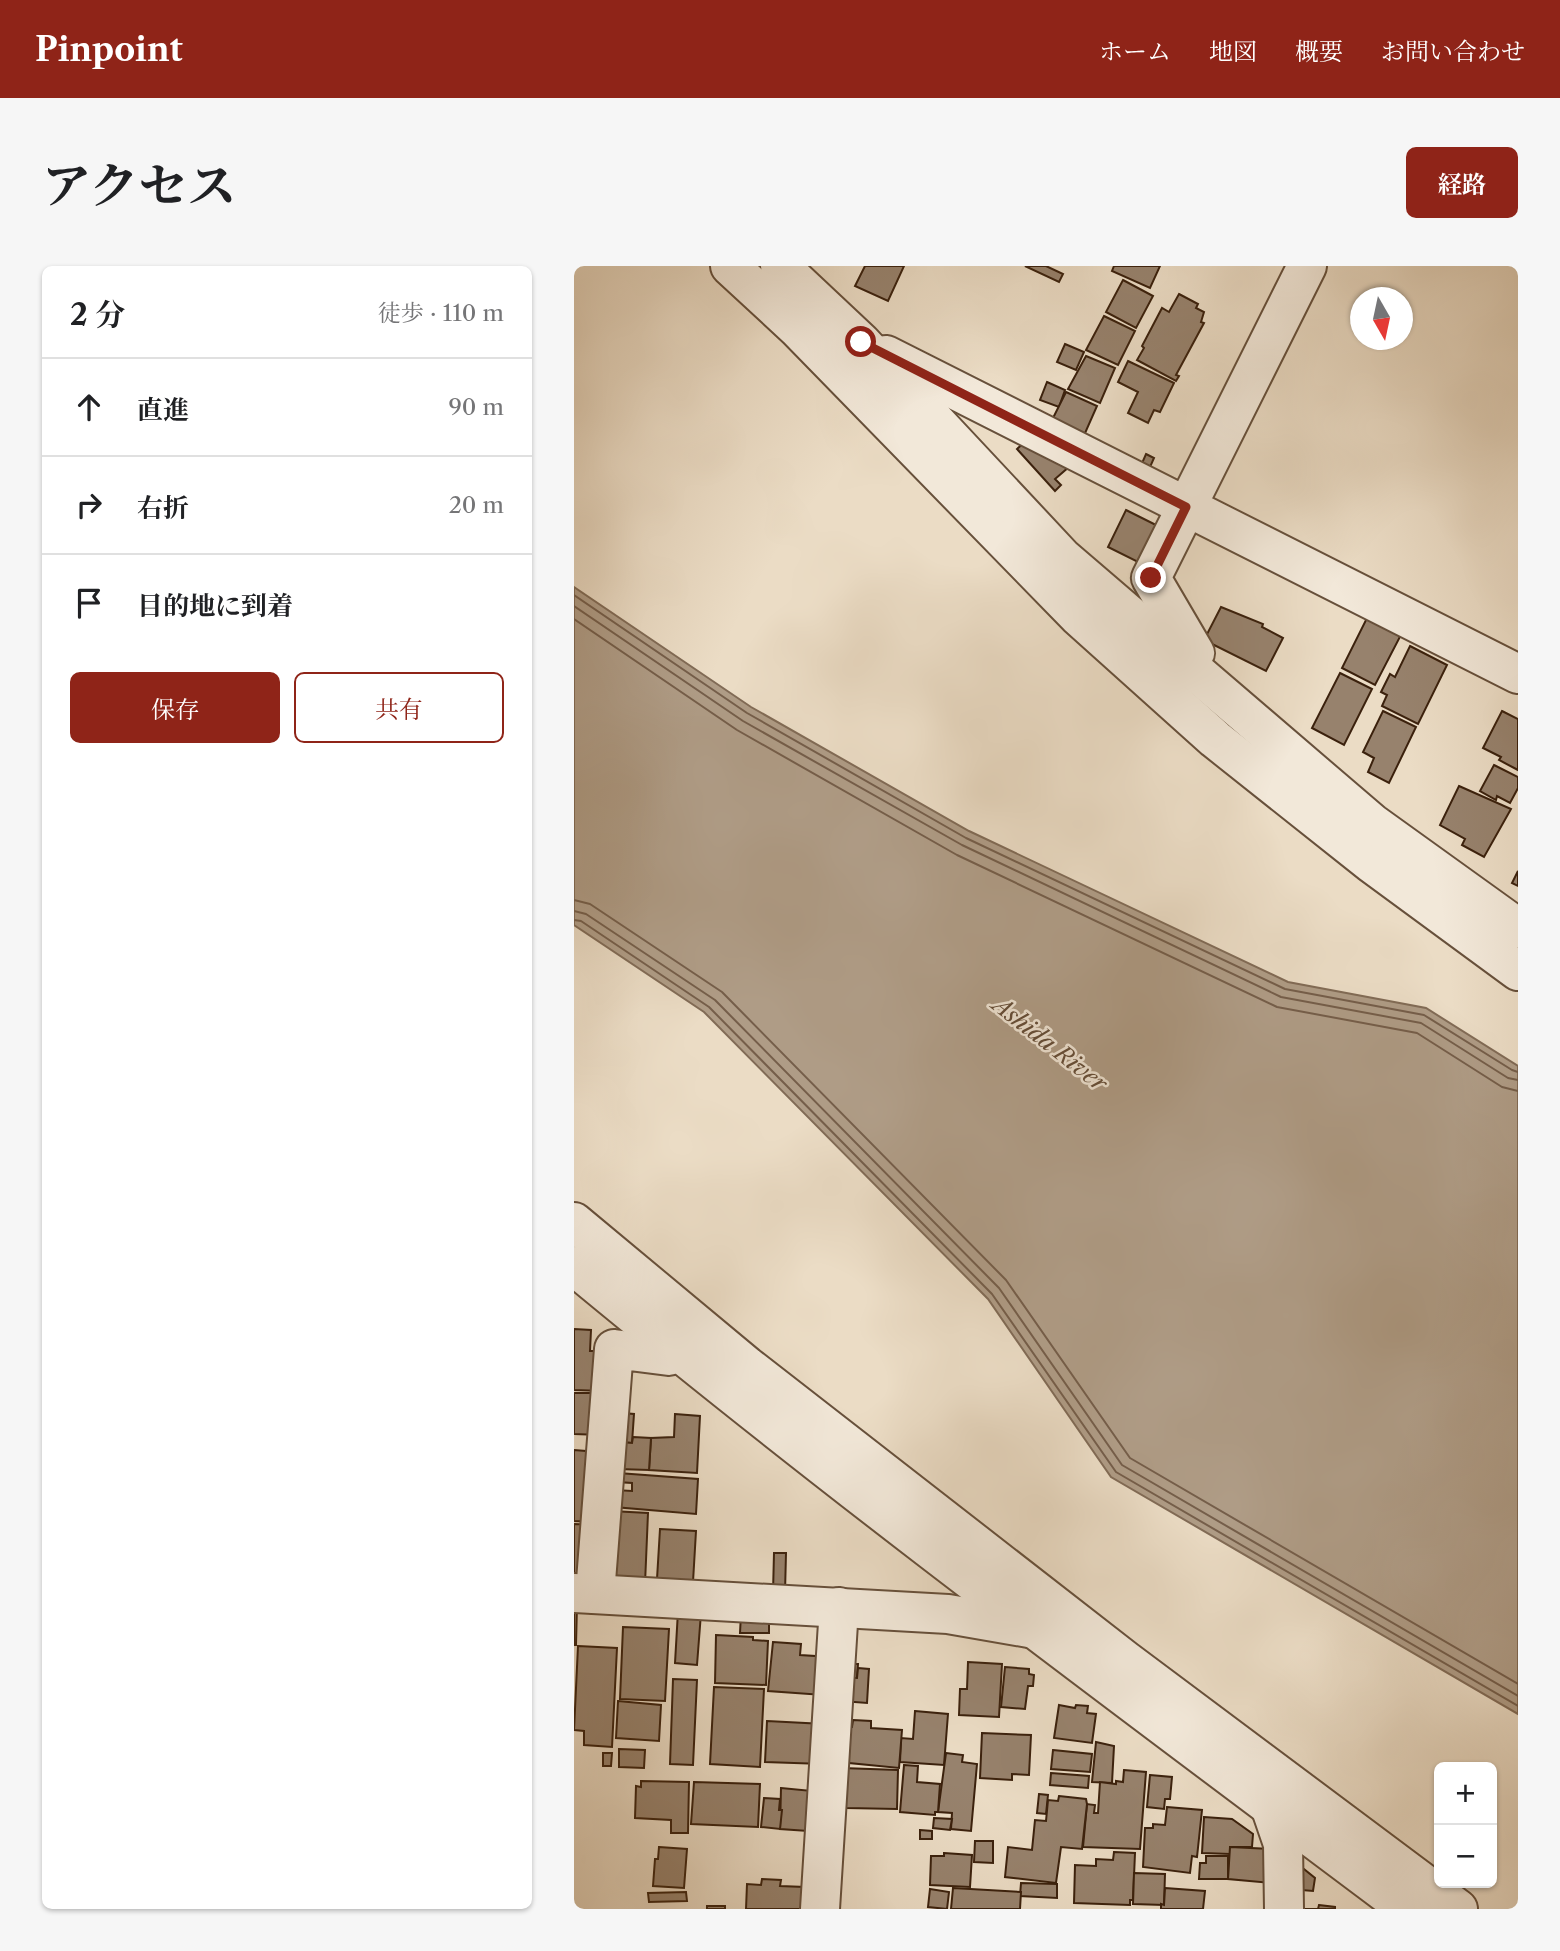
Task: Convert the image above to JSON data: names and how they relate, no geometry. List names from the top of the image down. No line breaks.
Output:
{"water":["Ashida River"],"north":"bottom","page":{"header":"Pinpoint","nav":["ホーム","地図","概要","お問い合わせ"],"title":"アクセス","buttons":["経路",["保存","共有"]],"heading":["2 分","徒歩 · 110 m"],"list":[["直進","90 m"],["右折","20 m"],"目的地に到着"],"map_buttons":["+","−"]}}
